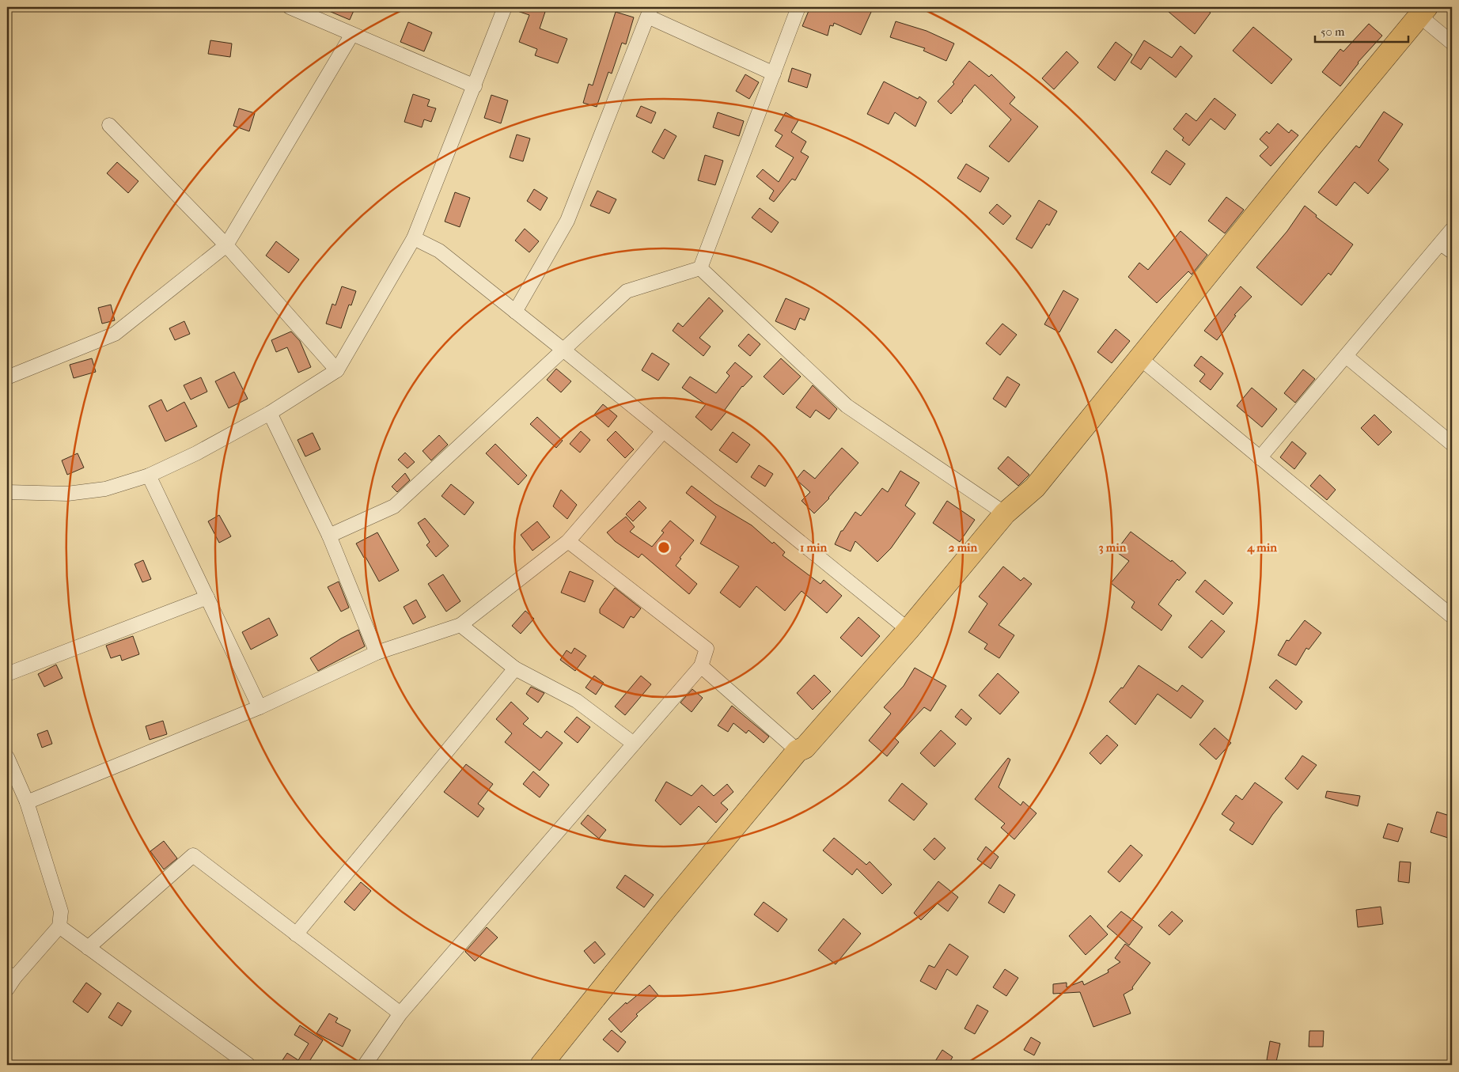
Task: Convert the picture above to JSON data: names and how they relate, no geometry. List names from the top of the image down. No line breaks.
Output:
{"scale_bar":"50 m","rings":["1 min","2 min","3 min","4 min"]}
